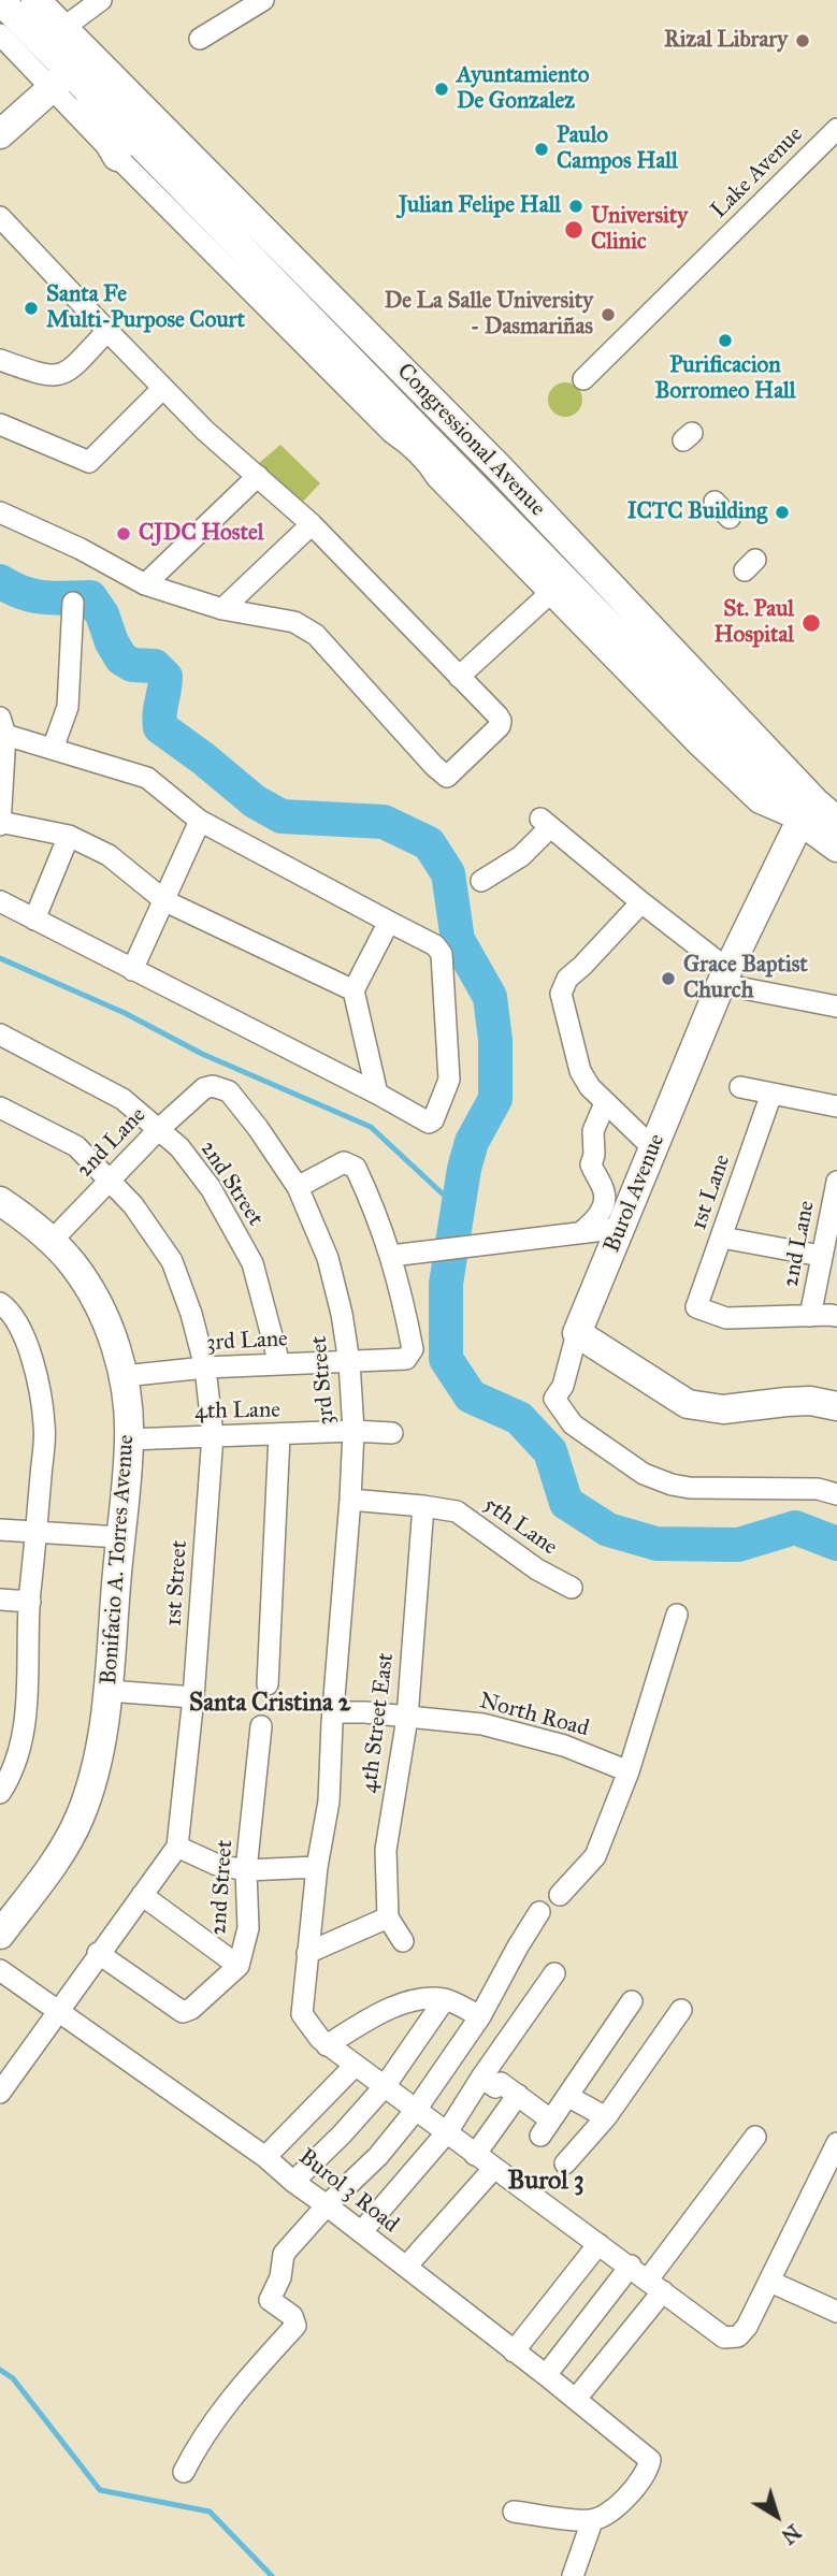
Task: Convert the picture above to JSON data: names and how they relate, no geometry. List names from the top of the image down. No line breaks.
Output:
{"streets":{"main road":["Congressional Avenue","Burol Avenue","Bonifacio A. Torres Avenue"],"street":["Lake Avenue","2nd Lane","2nd Street","1st Lane","3rd Lane","3rd Street","4th Lane","5th Lane","1st Street","North Road","4th Street East","Burol 3 Road"]},"crossings":[["Congressional Avenue","Burol Avenue"],["2nd Lane","2nd Street"],["2nd Lane","1st Lane"],["2nd Lane","3rd Street"],["2nd Lane","Bonifacio A. Torres Avenue"],["2nd Lane","1st Street"],["2nd Street","3rd Lane"],["2nd Street","1st Street"],["3rd Lane","3rd Street"],["3rd Lane","Bonifacio A. Torres Avenue"],["3rd Lane","1st Street"],["3rd Street","4th Lane"],["3rd Street","5th Lane"],["3rd Street","North Road"],["4th Lane","Bonifacio A. Torres Avenue"],["4th Lane","1st Street"],["5th Lane","4th Street East"],["1st Street","Burol 3 Road"],["North Road","4th Street East"]],"districts":["Santa Cristina 2","Burol 3"],"places":["Rizal Library","Ayuntamiento De Gonzalez","Paulo Campos Hall","Julian Felipe Hall","University Clinic","Santa Fe Multi-Purpose Court","De La Salle University - Dasmariñas","Purificacion Borromeo Hall","ICTC Building","CJDC Hostel","St. Paul Hospital","Grace Baptist Church"],"north":"bottom right"}
